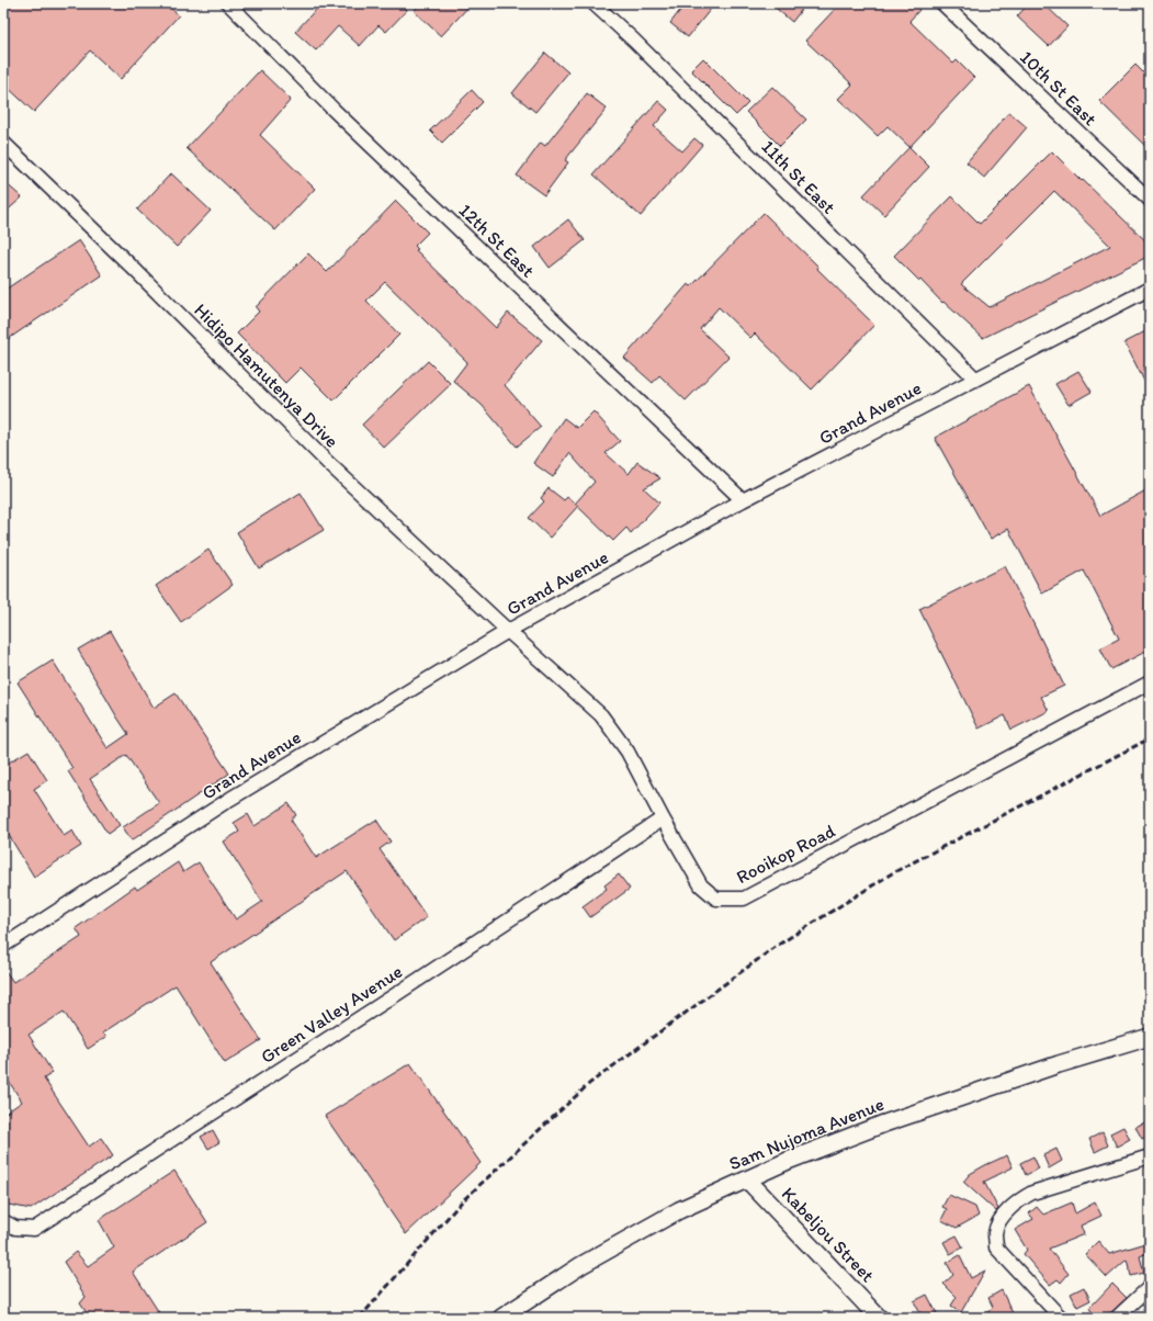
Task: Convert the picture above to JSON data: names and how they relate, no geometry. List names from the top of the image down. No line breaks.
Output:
{"streets":{"street":["10th St East","11th St East","12th St East","Hidipo Hamutenya Drive","Grand Avenue","Rooikop Road","Green Valley Avenue","Sam Nujoma Avenue","Kabeljou Street"]},"crossings":[["11th St East","Grand Avenue"],["12th St East","Grand Avenue"],["Hidipo Hamutenya Drive","Grand Avenue"],["Hidipo Hamutenya Drive","Rooikop Road"],["Grand Avenue","Rooikop Road"],["Rooikop Road","Green Valley Avenue"],["Sam Nujoma Avenue","Kabeljou Street"]]}
